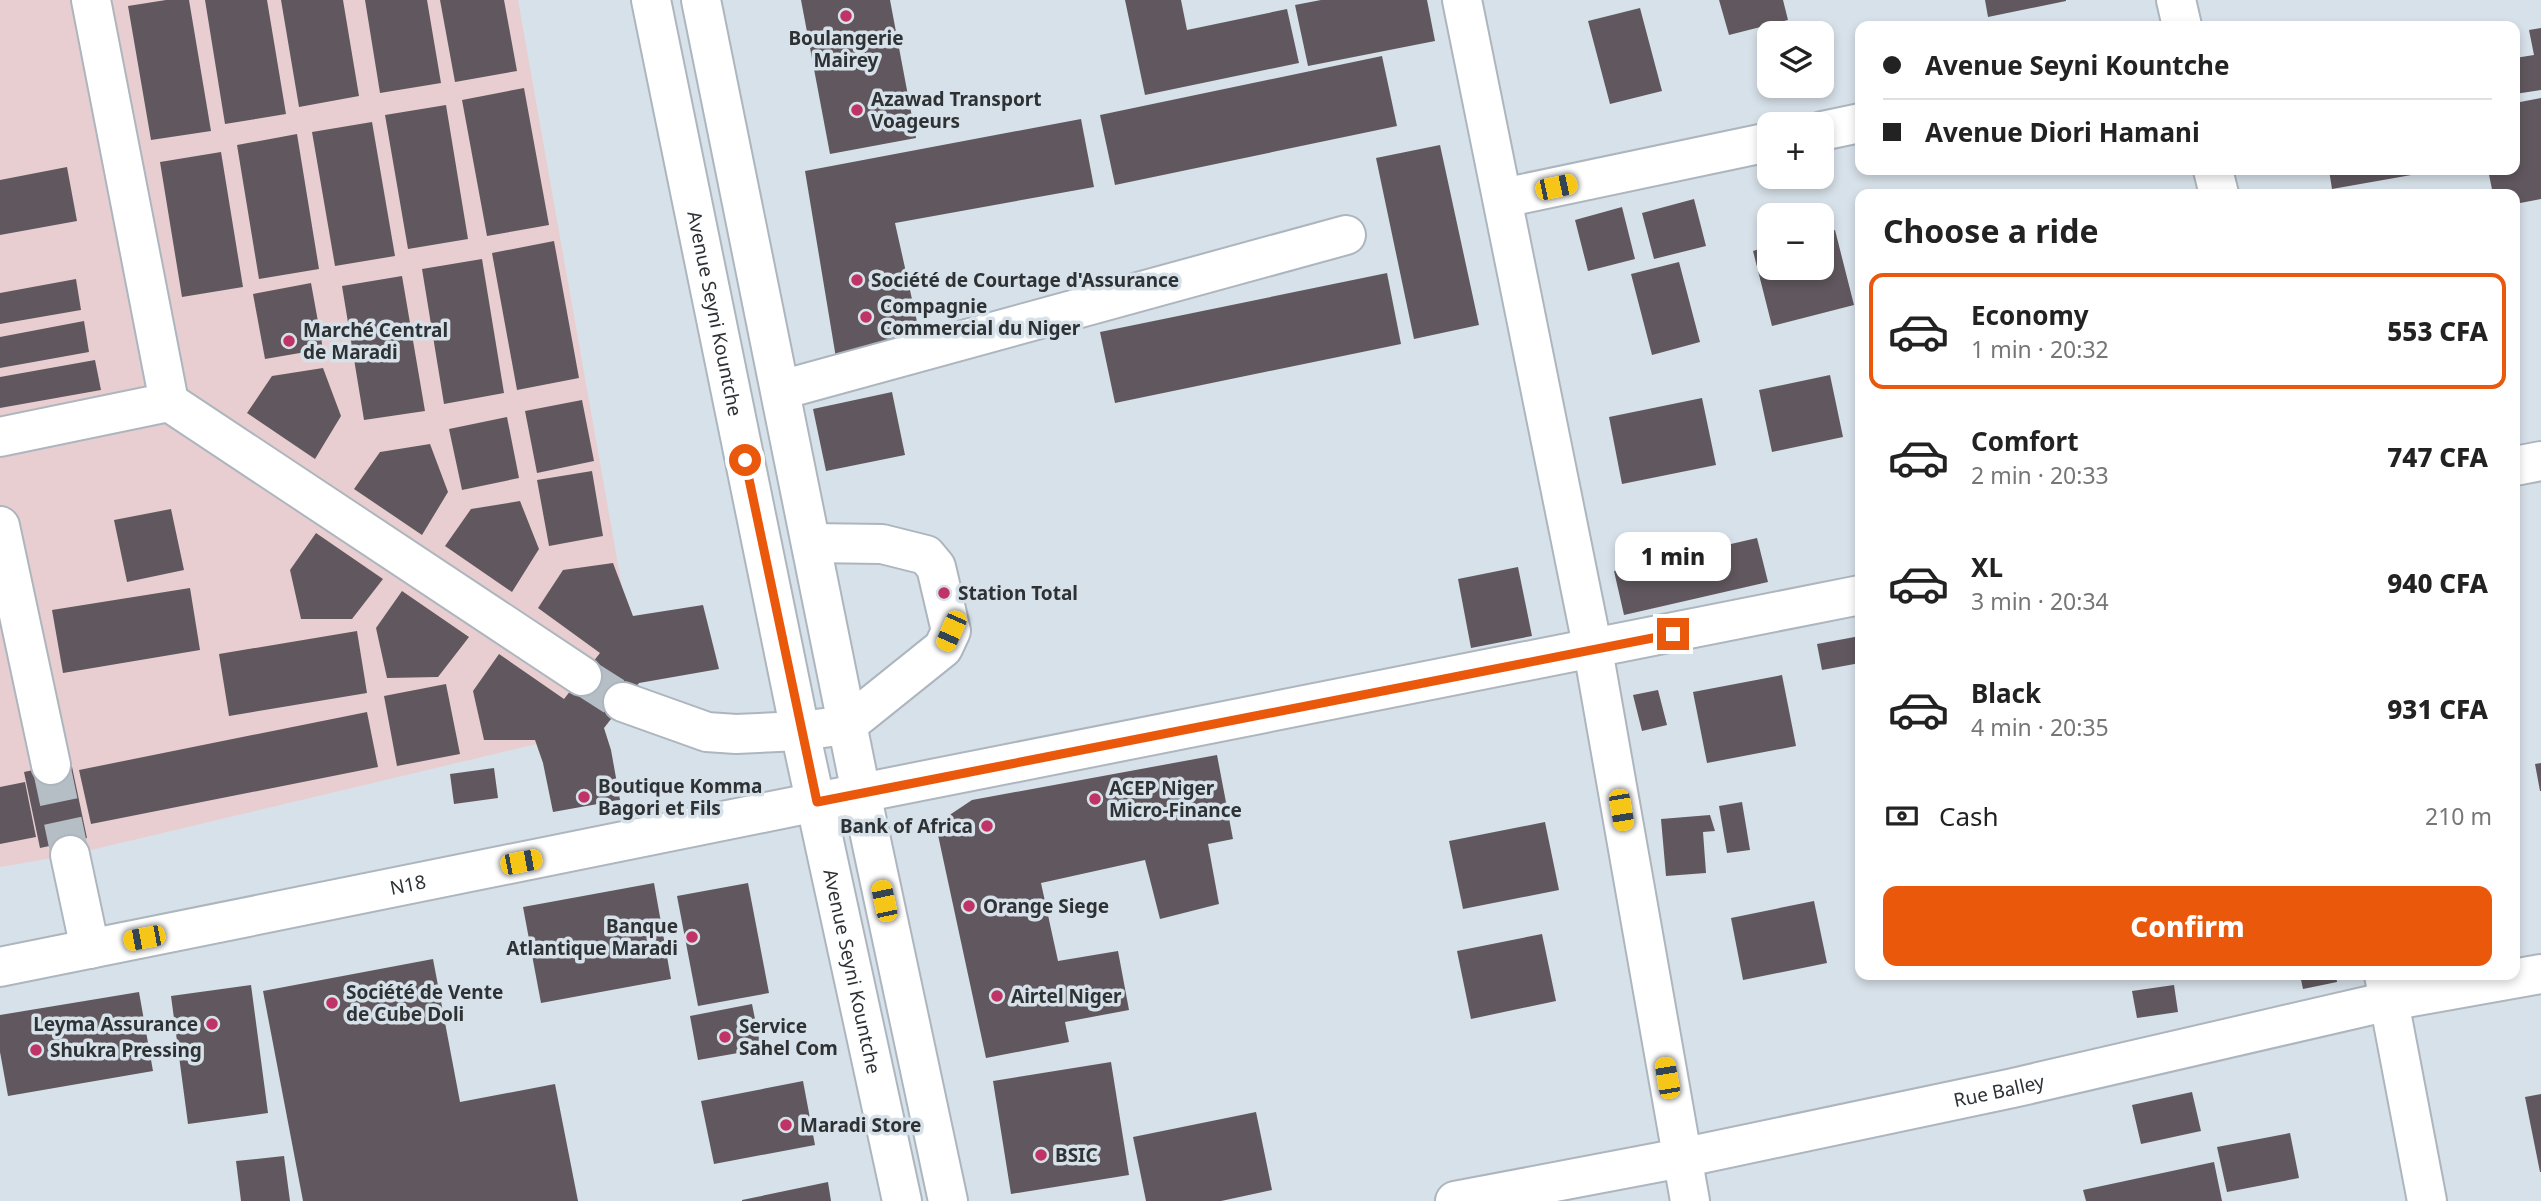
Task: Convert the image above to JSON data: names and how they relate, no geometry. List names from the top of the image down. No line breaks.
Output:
{"streets":{"main road":["Avenue Seyni Kountche","N18","Rue Balley"]},"crossings":[["Avenue Seyni Kountche","N18"]],"places":["Boulangerie Mairey","Azawad Transport Voageurs","Société de Courtage d'Assurance","Compagnie Commercial du Niger","Marché Central de Maradi","Station Total","Boutique Komma Bagori et Fils","ACEP Niger Micro-Finance","Bank of Africa","Orange Siege","Banque Atlantique Maradi","Airtel Niger","Société de Vente de Cube Doli","Leyma Assurance","Service Sahel Com","Shukra Pressing","Maradi Store","BSIC"],"page":{"map_buttons":["+","−"],"banner":["Avenue Seyni Kountche","Avenue Diori Hamani"],"heading":"Choose a ride","list":[{"name":"Economy","note":"1 min · 20:32","value":"553 CFA"},{"name":"Comfort","note":"2 min · 20:33","value":"747 CFA"},{"name":"XL","note":"3 min · 20:34","value":"940 CFA"},{"name":"Black","note":"4 min · 20:35","value":"931 CFA"}],"bubble":"1 min","pay":["Cash","210 m"],"buttons":"Confirm"}}
